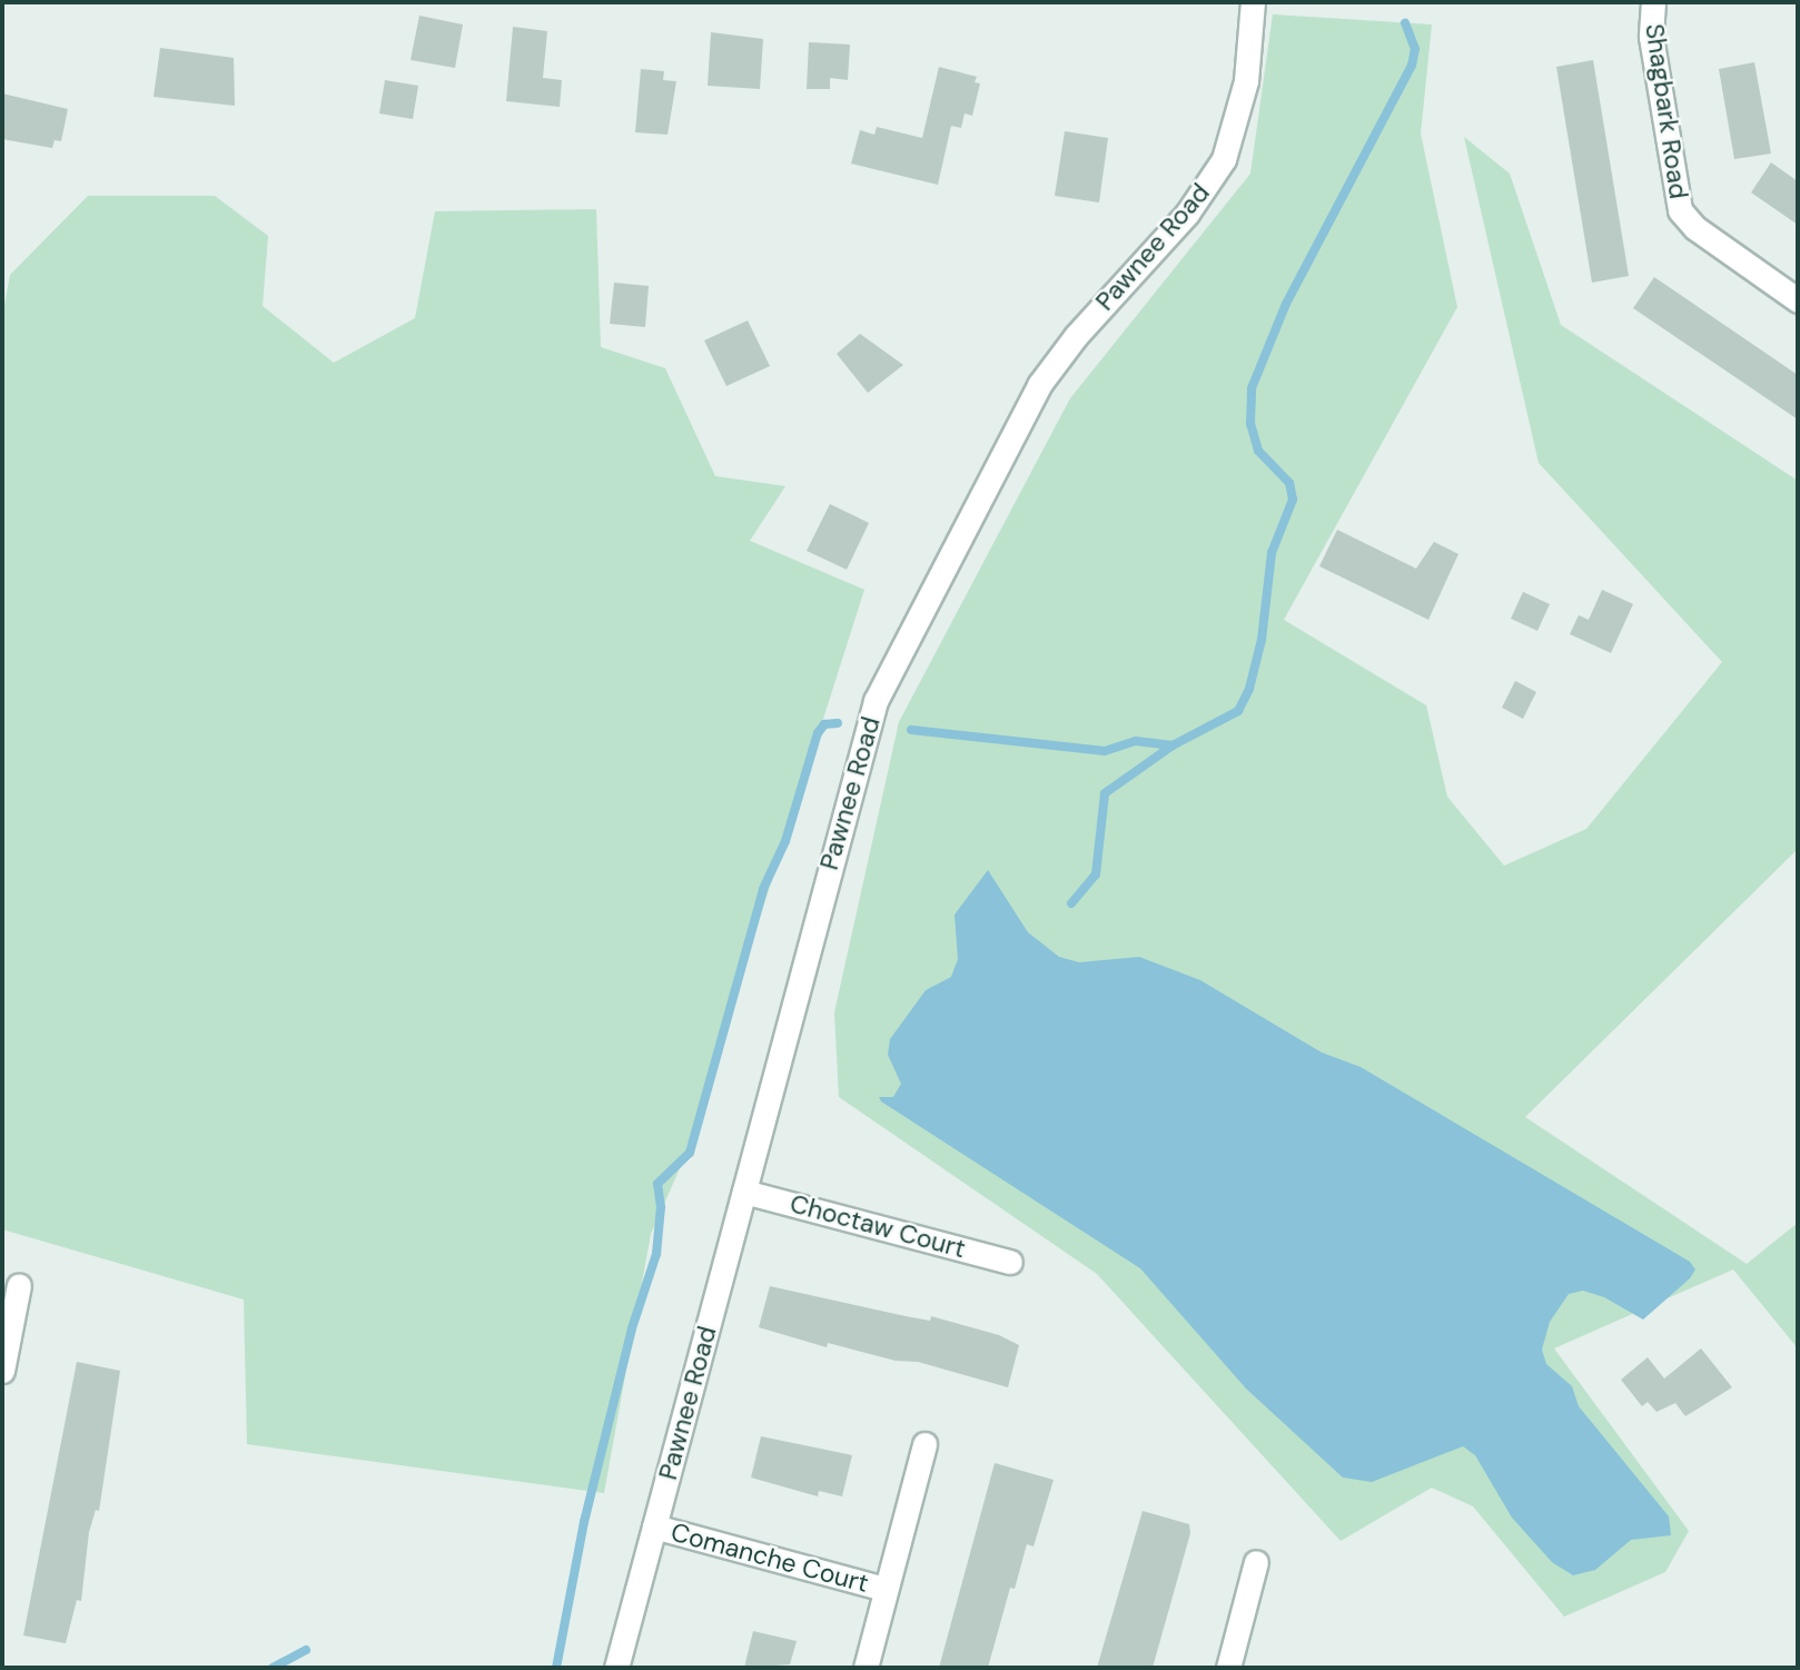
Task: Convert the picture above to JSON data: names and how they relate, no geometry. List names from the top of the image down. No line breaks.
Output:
{"streets":{"street":["Shagbark Road","Pawnee Road","Choctaw Court","Comanche Court"]},"crossings":[["Pawnee Road","Choctaw Court"],["Pawnee Road","Comanche Court"]]}
